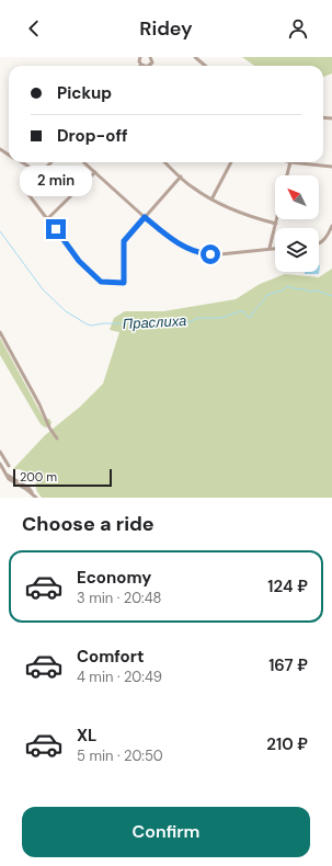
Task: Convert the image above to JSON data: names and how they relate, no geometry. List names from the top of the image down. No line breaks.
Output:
{"water":["Праслиха"],"scale_bar":"200 m","north":"top left","page":{"header":"Ridey","banner":["Pickup","Drop-off"],"bubble":"2 min","scale":"200 m","heading":"Choose a ride","list":[{"name":"Economy","note":"3 min · 20:48","value":"124 ₽"},{"name":"Comfort","note":"4 min · 20:49","value":"167 ₽"},{"name":"XL","note":"5 min · 20:50","value":"210 ₽"}],"buttons":"Confirm"}}
